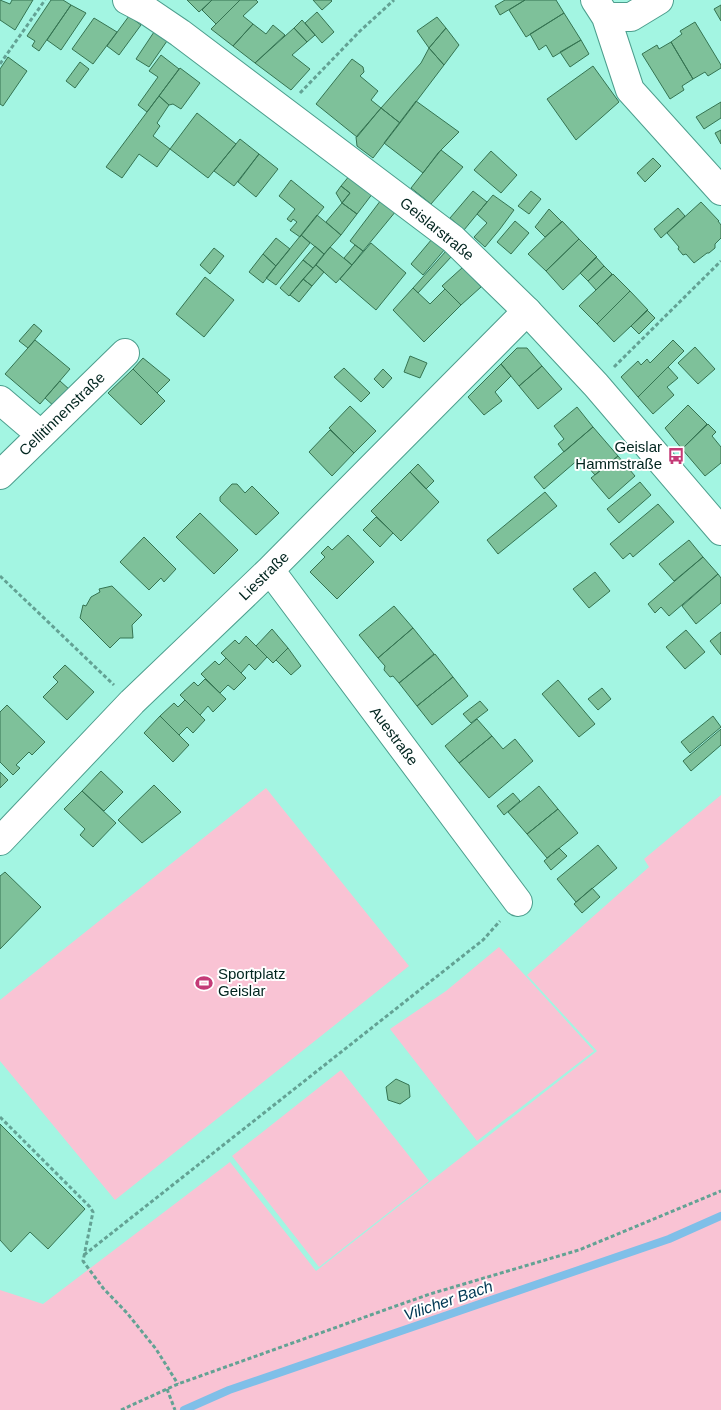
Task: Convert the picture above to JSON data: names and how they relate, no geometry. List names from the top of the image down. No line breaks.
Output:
{"streets":{"street":["Geislarstraße","Cellitinnenstraße","Liestraße","Auestraße"]},"crossings":[["Geislarstraße","Liestraße"],["Liestraße","Auestraße"]],"water":["Vilicher Bach"],"places":{"bus stop":["Geislar Hammstraße"],"sports":["Sportplatz Geislar"]}}
